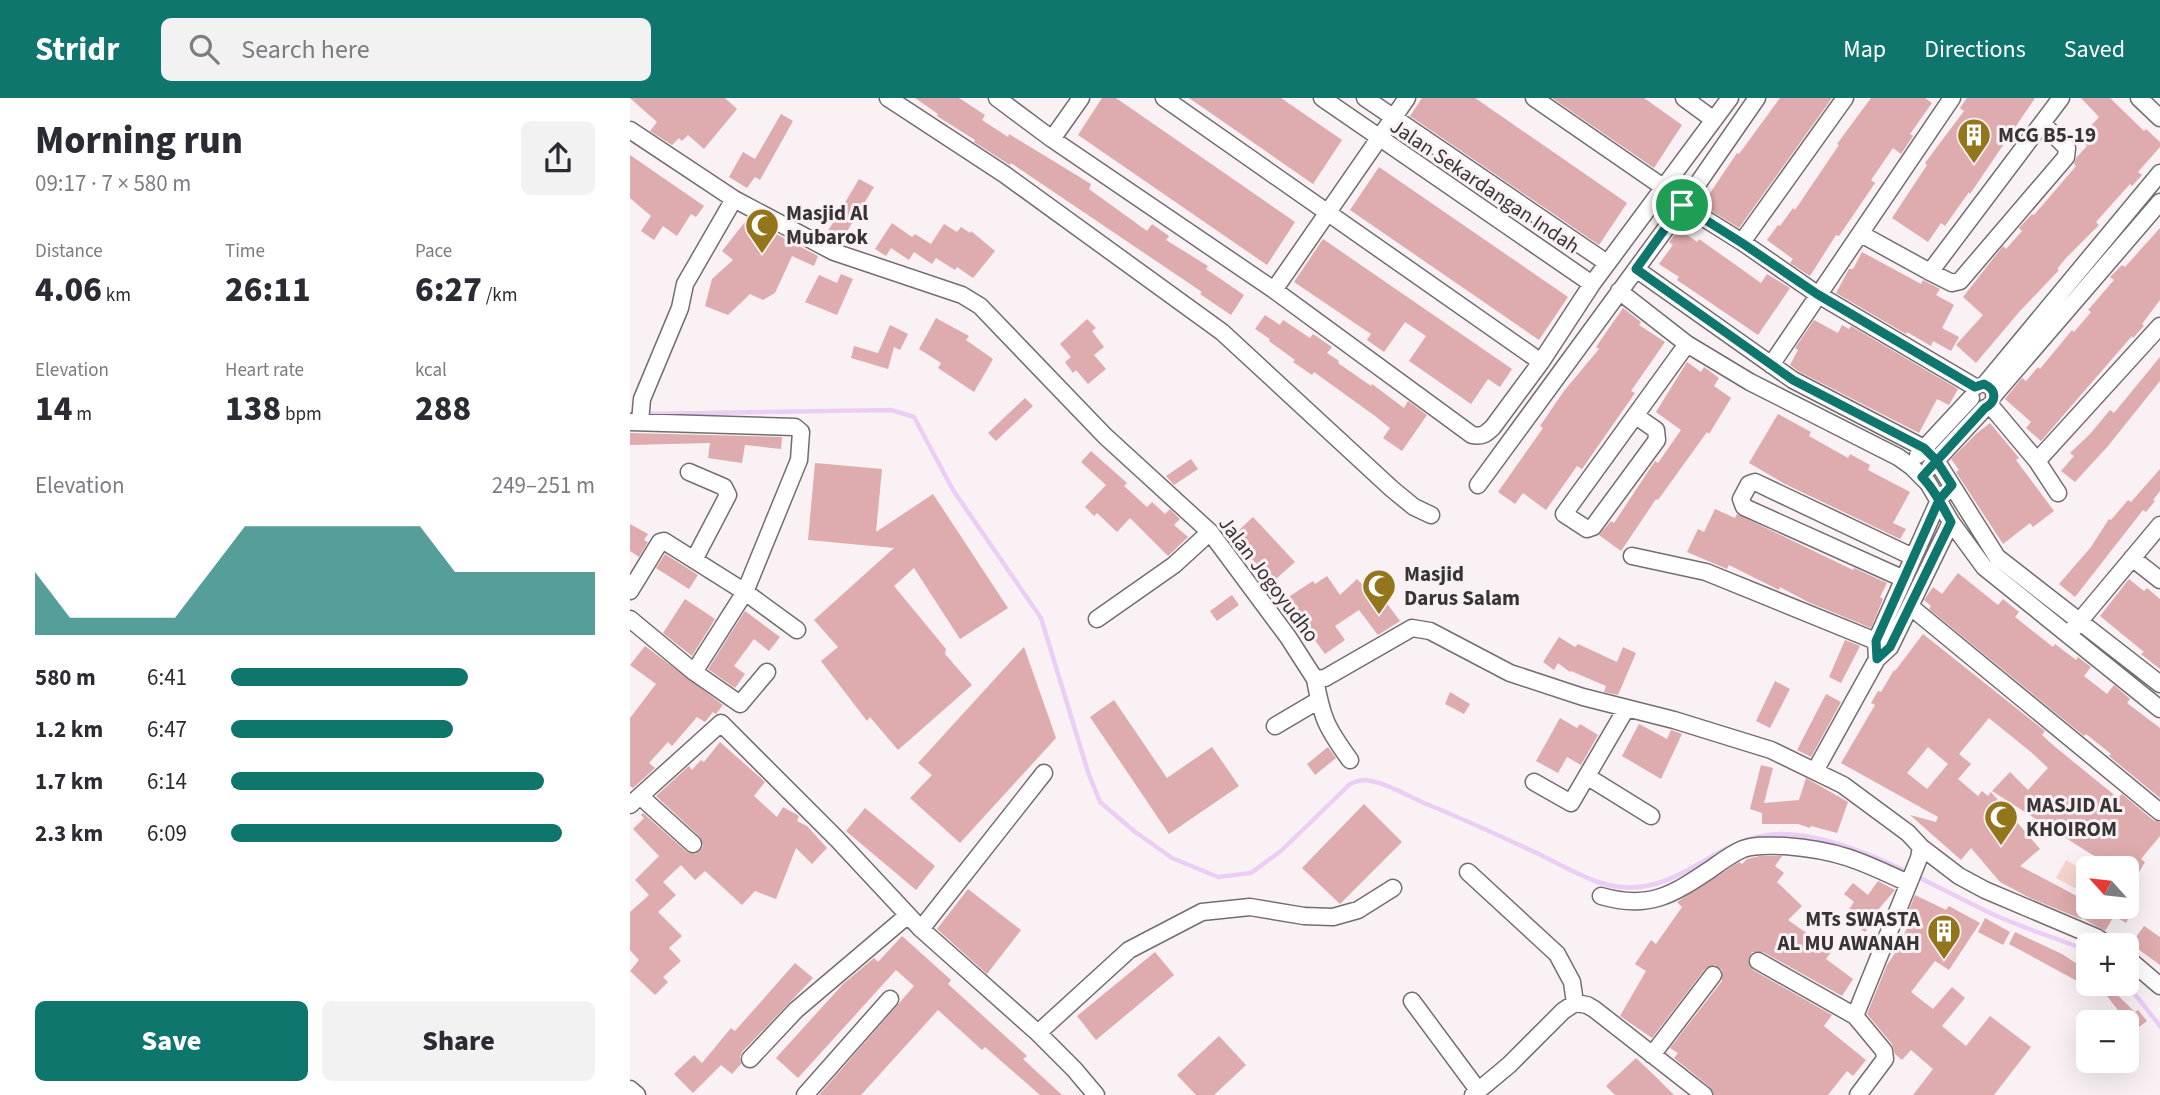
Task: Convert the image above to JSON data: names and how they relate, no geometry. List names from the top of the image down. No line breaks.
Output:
{"streets":{"street":["Jalan Sekardangan Indah","Jalan Jogoyudho"]},"places":{"building":["MCG B5-19","MTs SWASTA AL MU AWANAH"],"mosque":["Masjid Al Mubarok","Masjid Darus Salam","MASJID AL KHOIROM"]},"north":"top left","page":{"header":"Stridr","search":"Search here","nav":["Map","Directions","Saved"],"heading":["Morning run","09:17 · 7 × 580 m"],"stats":[["Distance","4.06 km"],["Time","26:11"],["Pace","6:27 /km"],["Elevation","14 m"],["Heart rate","138 bpm"],["kcal","288"]],"chart":["Elevation","249–251 m"],"list":[{"name":"580 m","note":"6:41"},{"name":"1.2 km","note":"6:47"},{"name":"1.7 km","note":"6:14"},{"name":"2.3 km","note":"6:09"}],"map_buttons":["+","−"],"buttons":["Save","Share"]}}
